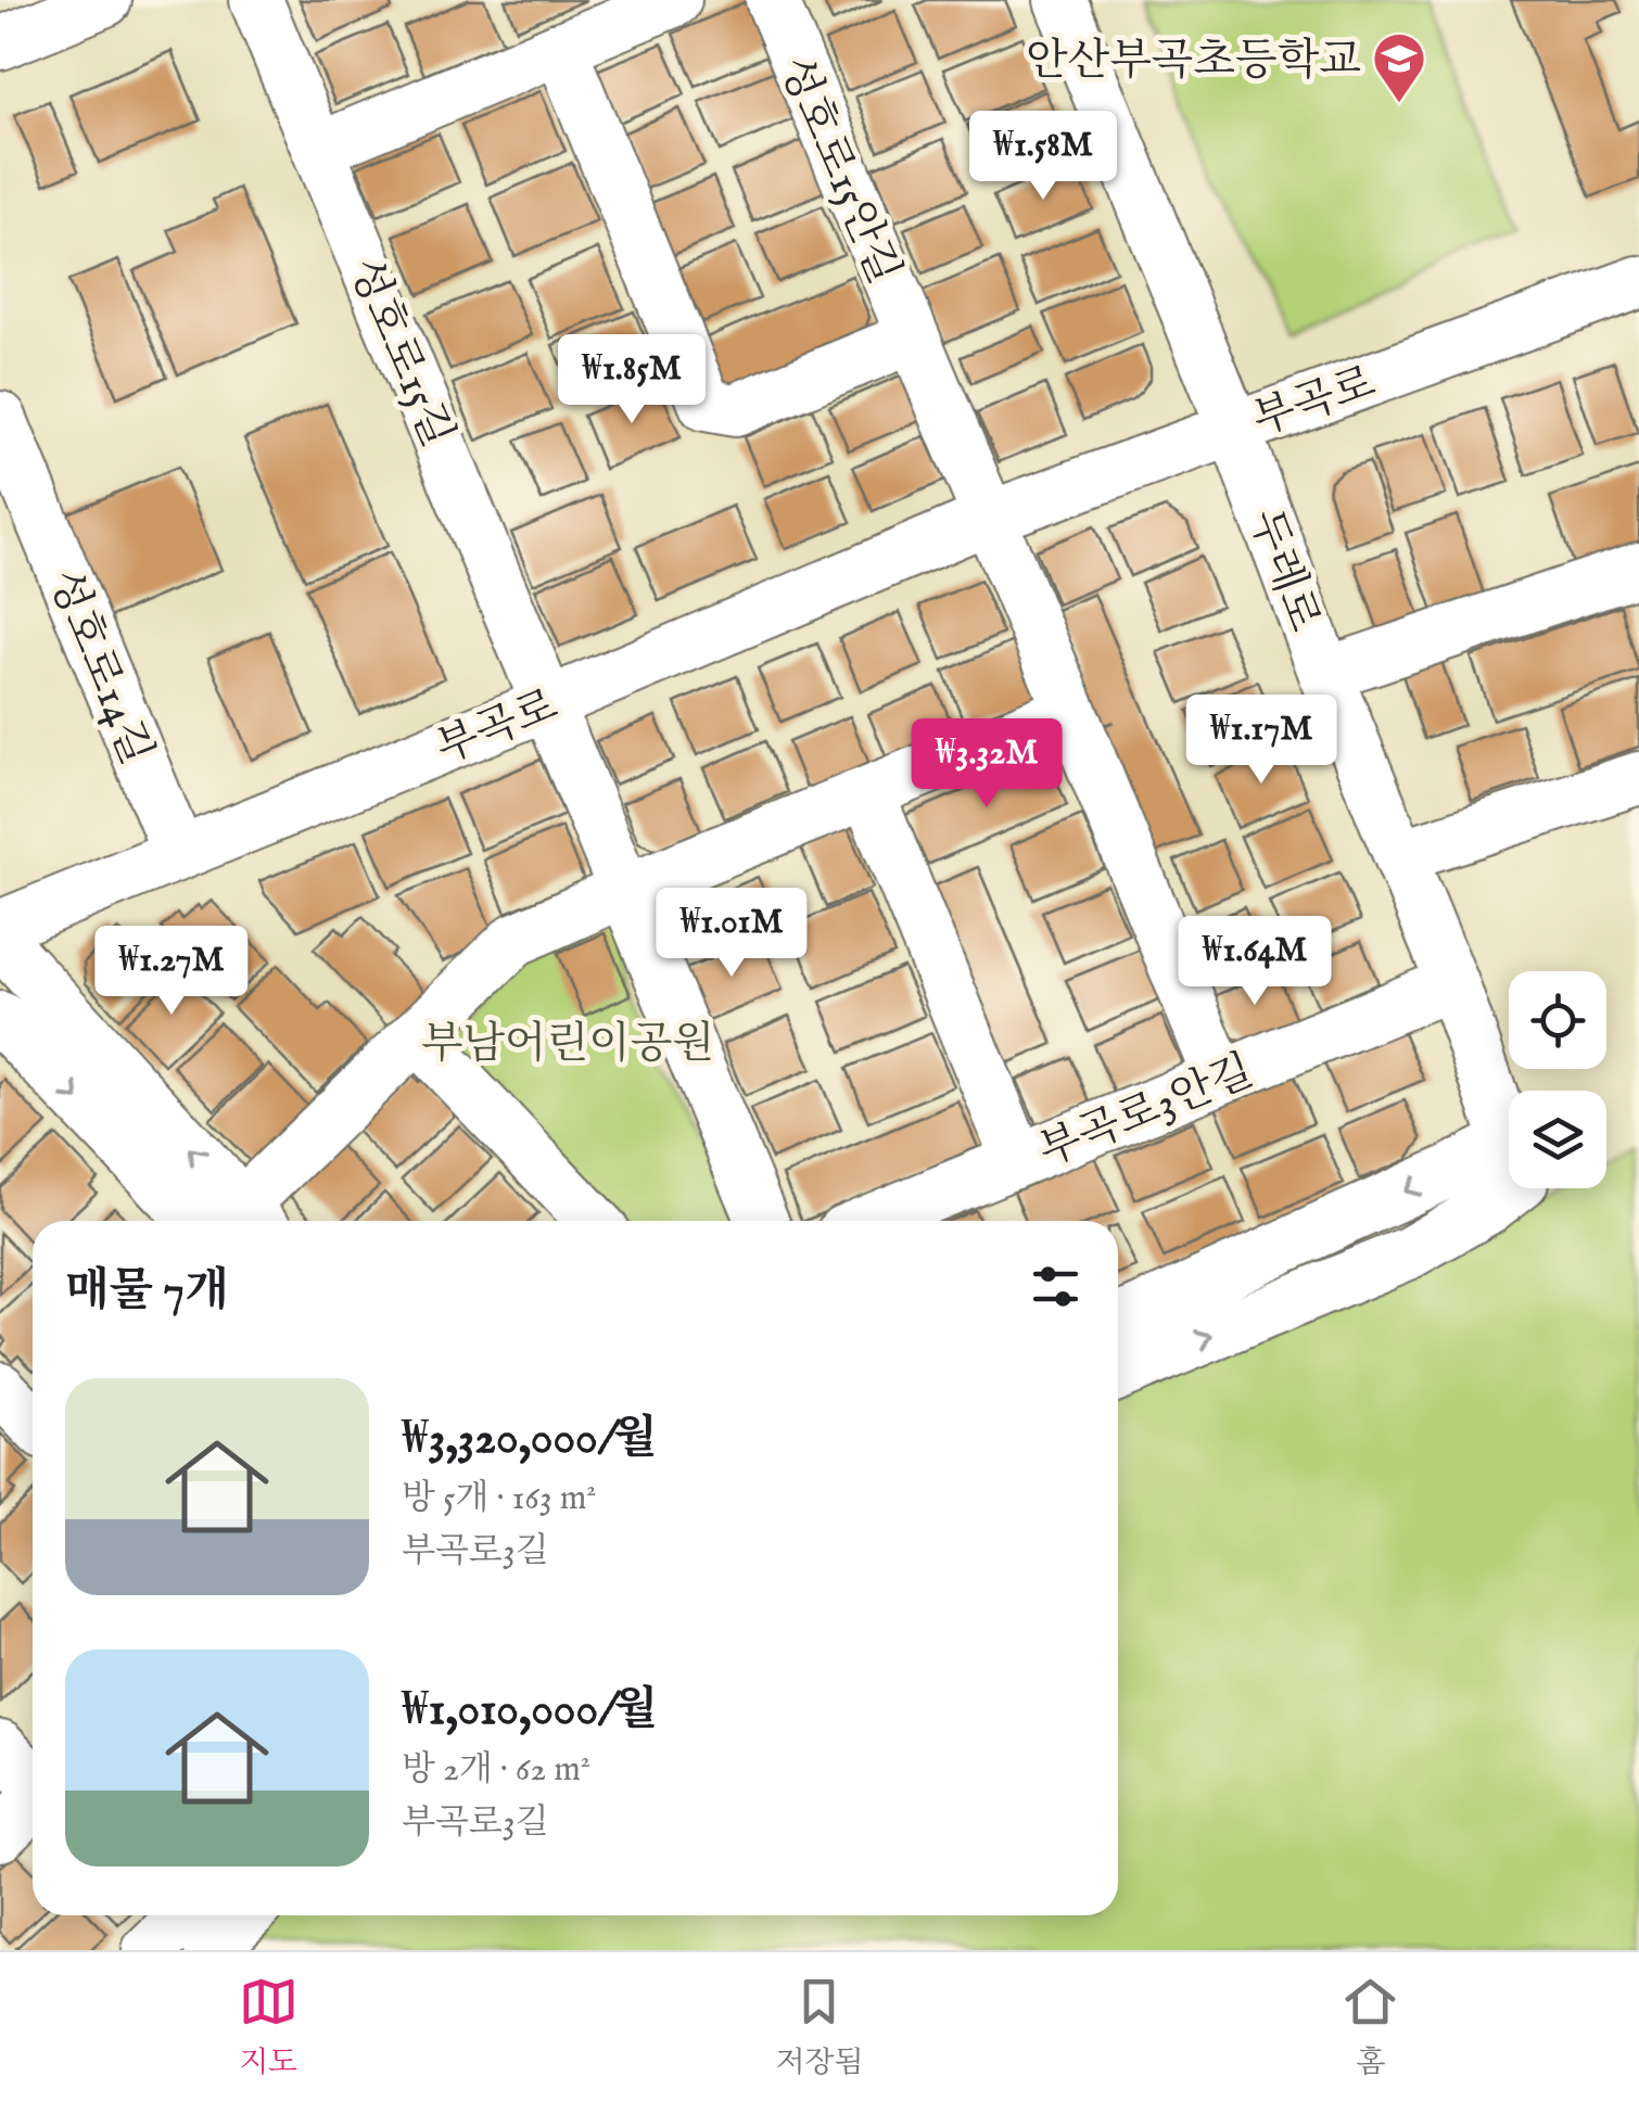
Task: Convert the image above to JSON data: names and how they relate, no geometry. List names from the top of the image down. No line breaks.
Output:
{"streets":{"street":["성호로15안길","성호로15길","부곡로","두레로","성호로14길","부곡로3안길"]},"crossings":[["성호로15안길","부곡로"],["성호로15길","부곡로"],["부곡로","두레로"],["부곡로","성호로14길"],["두레로","부곡로3안길"]],"parks":["부남어린이공원"],"places":{"school or university":["안산부곡초등학교"]},"page":{"price":["₩1.58M","₩1.85M","₩1.17M","₩3.32M","₩1.01M","₩1.64M","₩1.27M"],"heading":"매물 7개","list":[{"name":"₩3,320,000/월","note":"방 5개 · 163 m² · 부곡로3길"},{"name":"₩1,010,000/월","note":"방 2개 · 62 m² · 부곡로3길"}],"tabs":["지도","저장됨","홈"]}}
